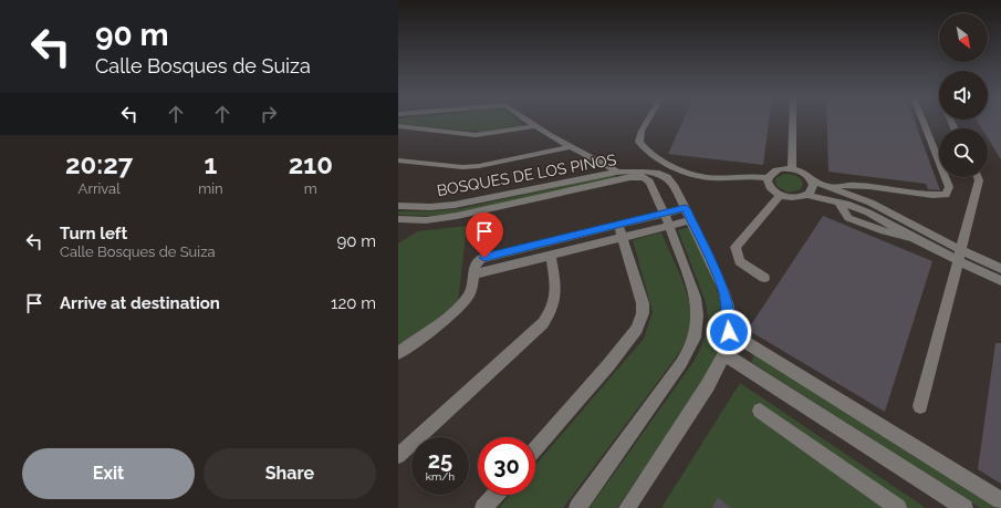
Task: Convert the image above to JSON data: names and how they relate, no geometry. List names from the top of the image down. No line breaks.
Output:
{"streets":{"street":["BOSQUES DE LOS PINOS"]},"north":"bottom right","page":{"turn":["90 m","Calle Bosques de Suiza"],"eta":["20:27","Arrival","1","min","210","m"],"list":[{"name":"Turn left","note":"Calle Bosques de Suiza","value":"90 m"},{"name":"Arrive at destination","value":"120 m"}],"speed":"25 km/h","limit":"30","buttons":["Exit","Share"]}}
